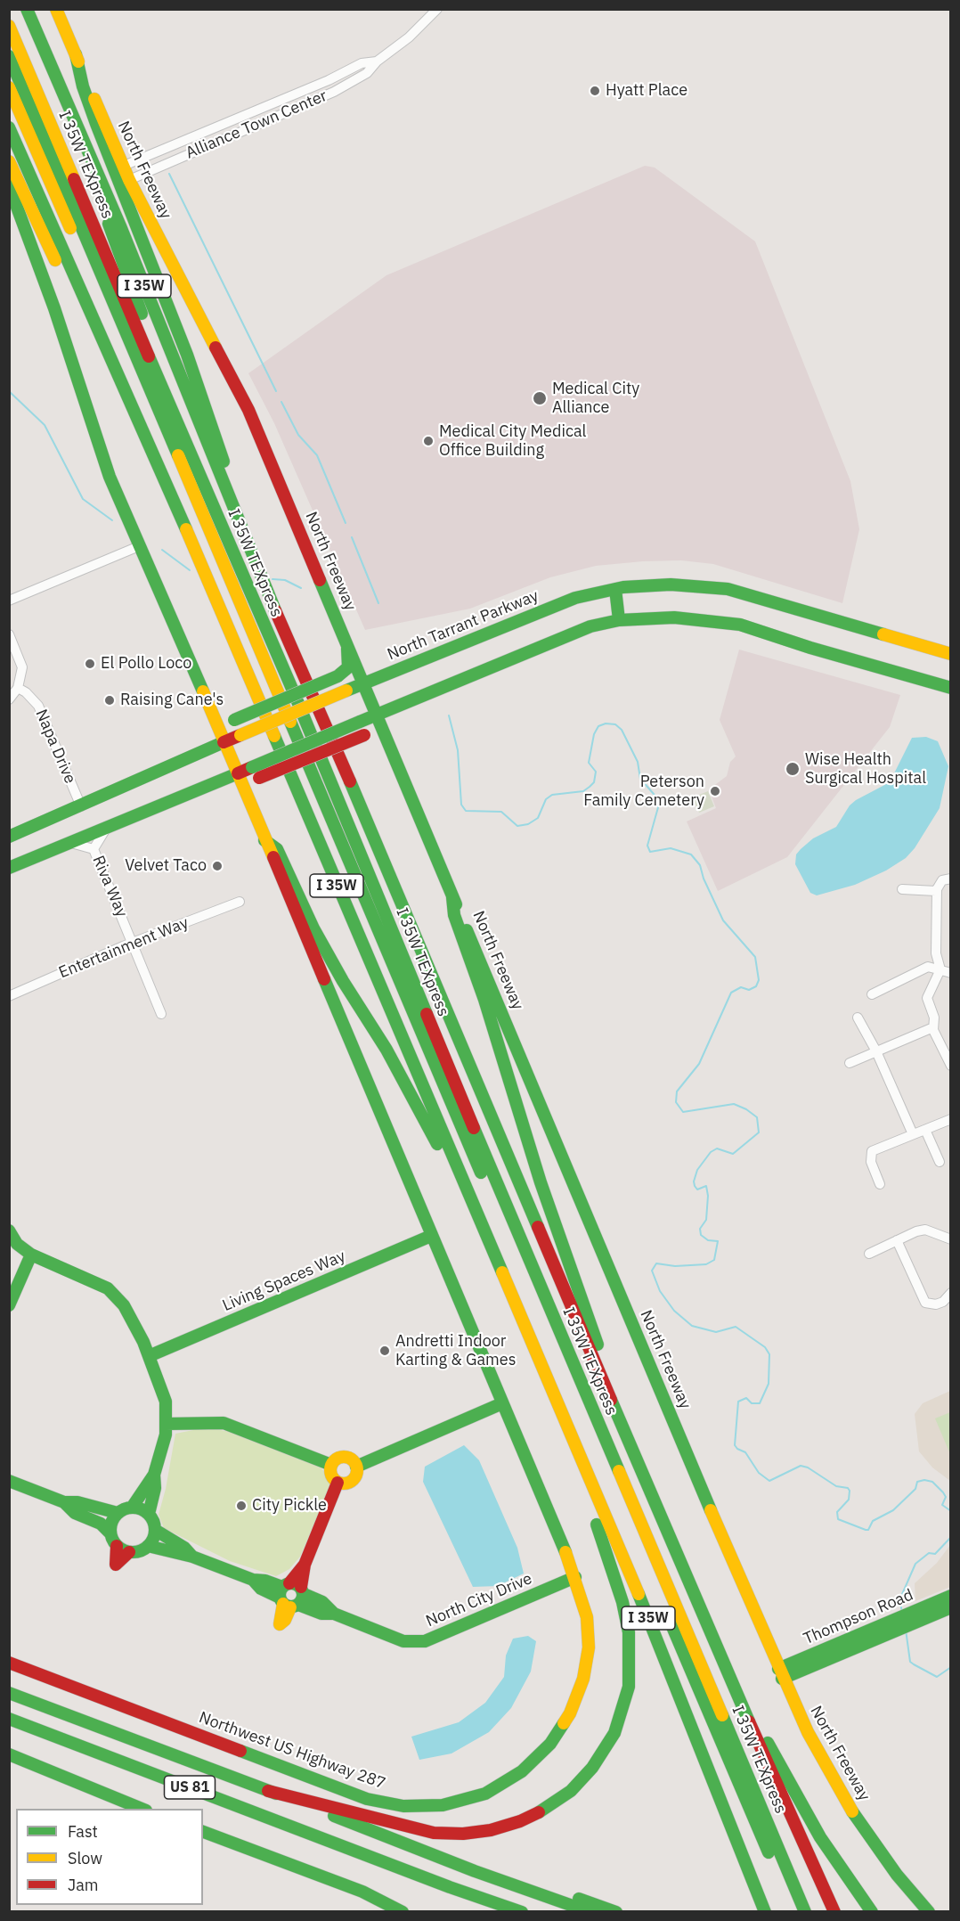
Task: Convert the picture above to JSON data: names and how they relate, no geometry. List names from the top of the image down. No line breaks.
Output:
{"streets":{"main road":["I 35W TEXpress","North Freeway","I 35W","North Tarrant Parkway","Living Spaces Way","North City Drive","Thompson Road","Northwest US Highway 287","US 81"],"street":["Alliance Town Center","Napa Drive","Riva Way","Entertainment Way"]},"crossings":[["Alliance Town Center","North Freeway"],["North Freeway","North Tarrant Parkway"],["North Freeway","Thompson Road"],["North Tarrant Parkway","Napa Drive"],["Riva Way","Entertainment Way"],["North City Drive","Northwest US Highway 287"]],"places":["Hyatt Place","Medical City Alliance","Medical City Medical Office Building","El Pollo Loco","Raising Cane's","Wise Health Surgical Hospital","Peterson Family Cemetery","Velvet Taco","Andretti Indoor Karting & Games","City Pickle"],"legend":["Fast","Slow","Jam"]}
